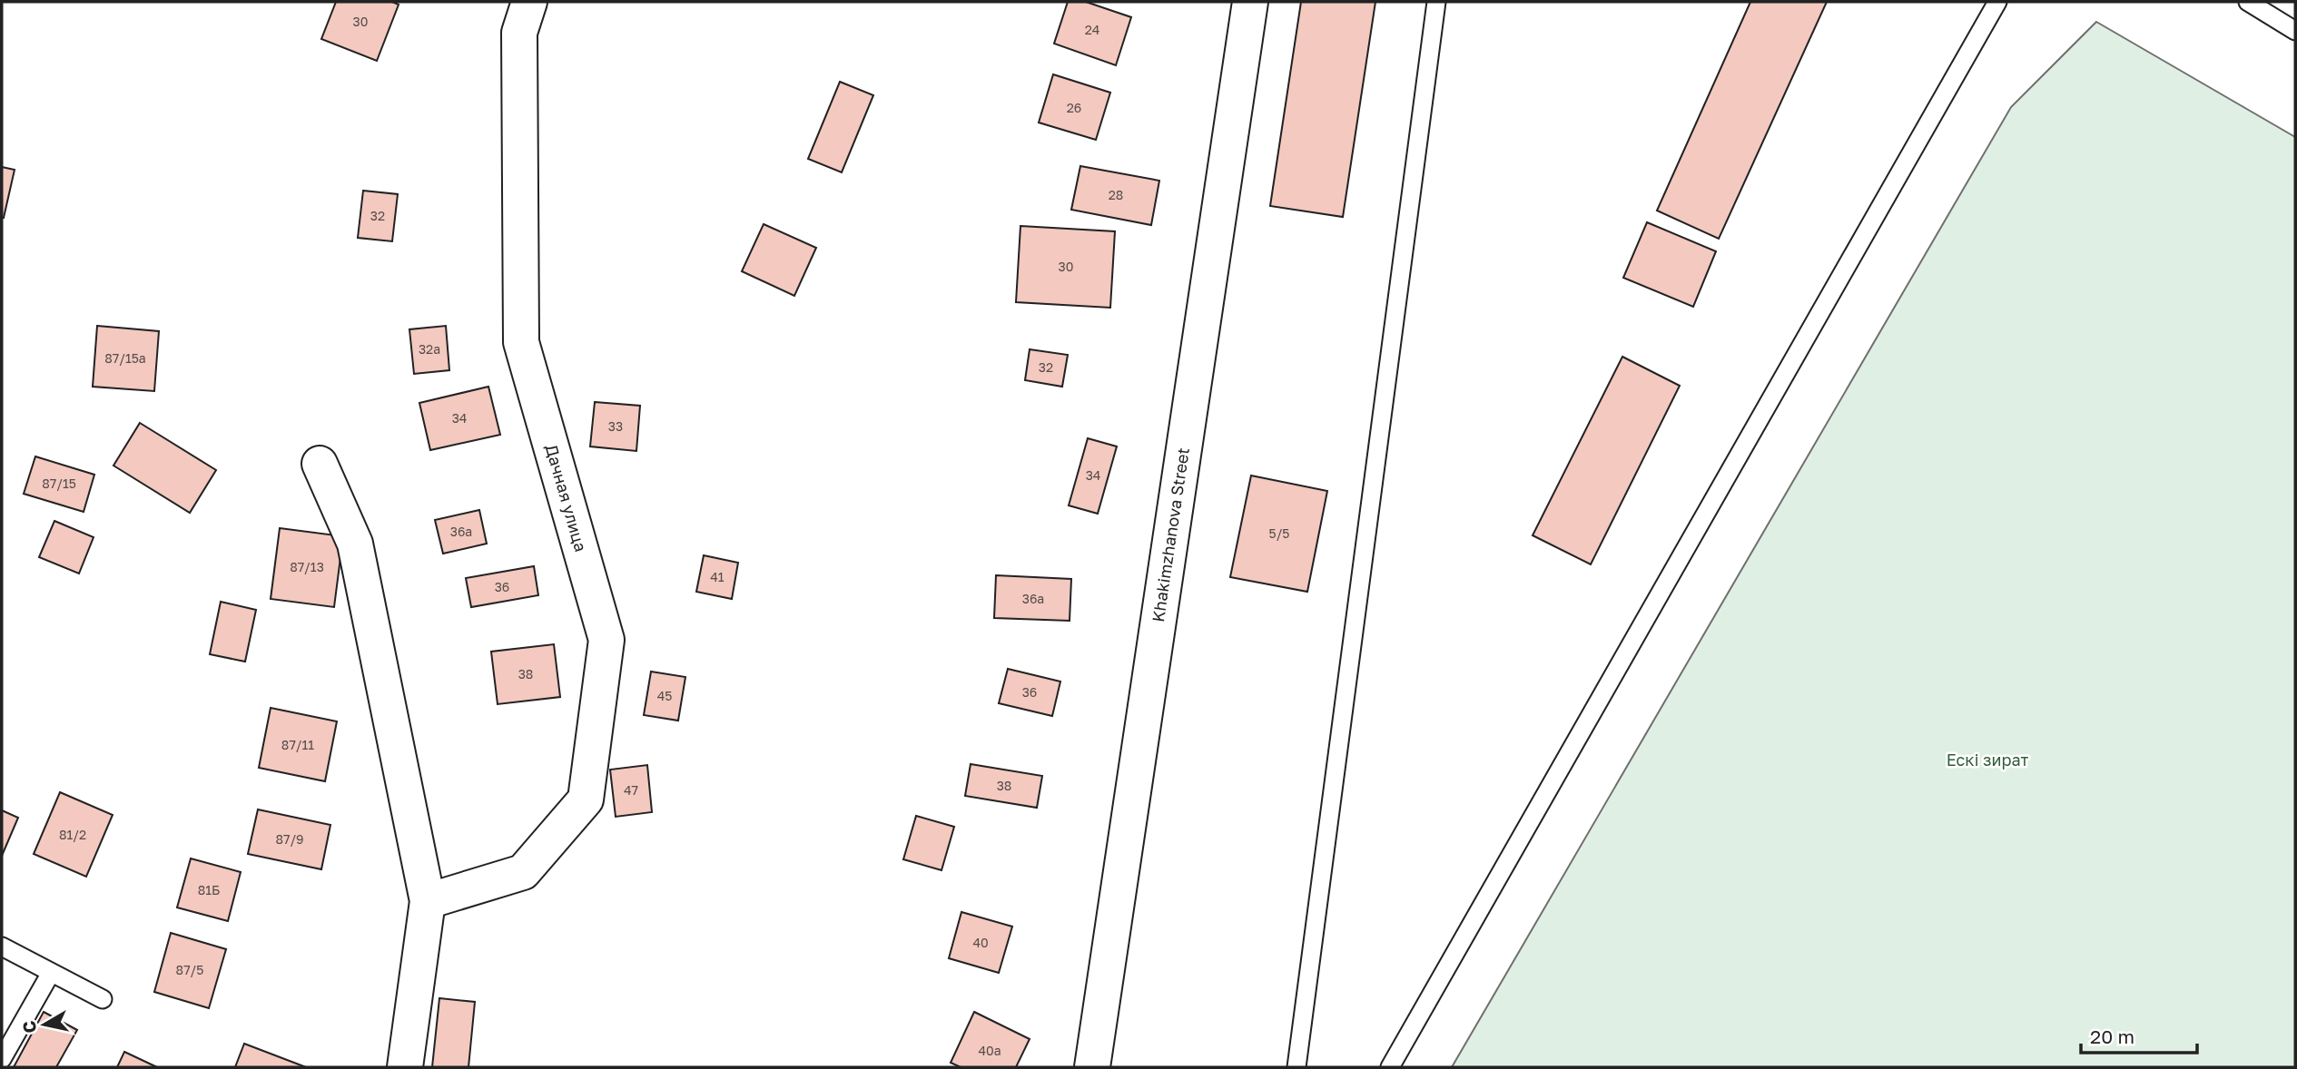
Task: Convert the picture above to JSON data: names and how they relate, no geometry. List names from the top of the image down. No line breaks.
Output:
{"streets":{"street":["Дачная улица","Khakimzhanova Street"]},"parks":["Ескі зират"],"house_numbers":["30","24","26","28","32","30","32а","87/15а","32","34","33","34","87/15","36а","5/5","87/13","41","36","36а","38","36","45","87/11","38","47","81/2","87/9","81Б","40","87/5","40а"],"scale_bar":"20 m","north":"left"}
